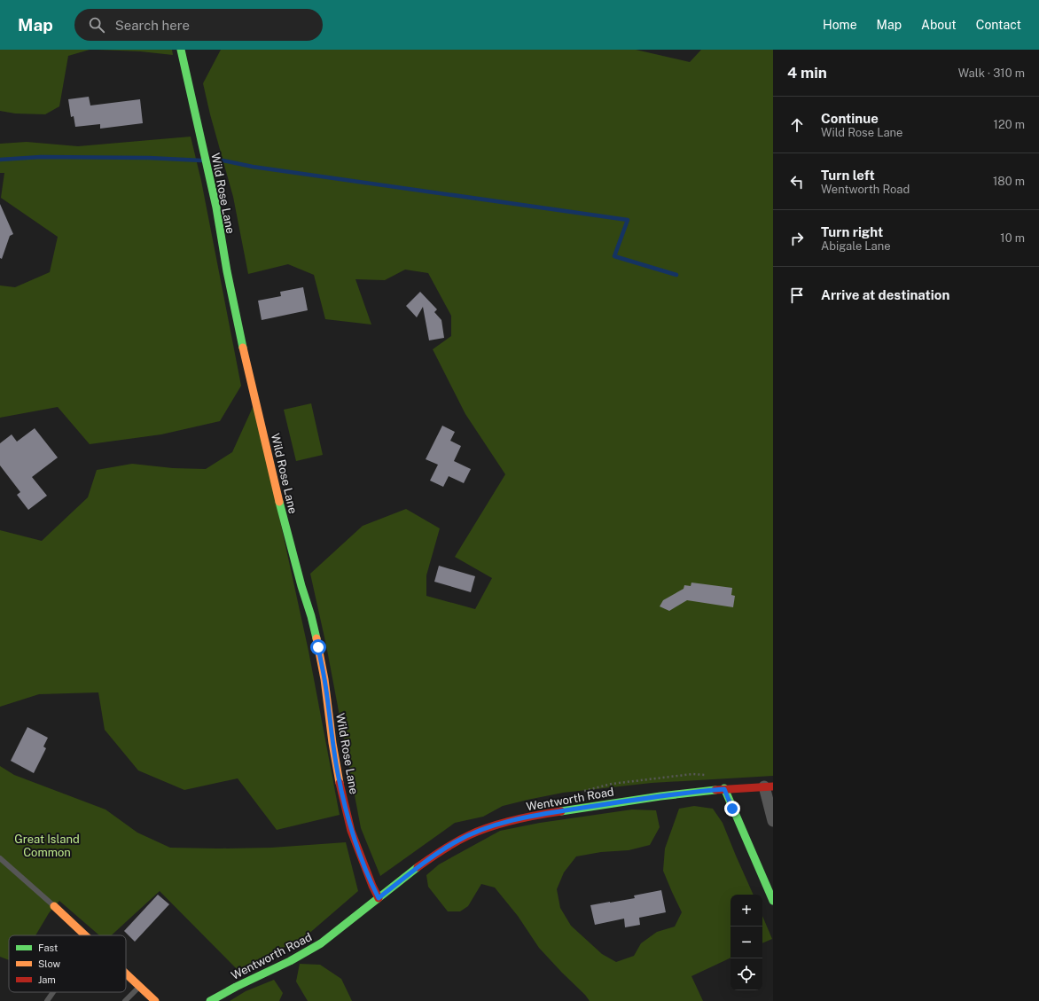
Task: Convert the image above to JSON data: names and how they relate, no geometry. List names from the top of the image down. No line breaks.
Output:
{"streets":{"street":["Wild Rose Lane","Wentworth Road"]},"crossings":[["Wild Rose Lane","Wentworth Road"]],"parks":["Great Island Common"],"legend":["Fast","Slow","Jam"],"page":{"header":"Map","search":"Search here","nav":["Home","Map","About","Contact"],"heading":["4 min","Walk · 310 m"],"list":[["Continue","Wild Rose Lane","120 m"],["Turn left","Wentworth Road","180 m"],["Turn right","Abigale Lane","10 m"],"Arrive at destination"],"map_buttons":["+","−"]}}
